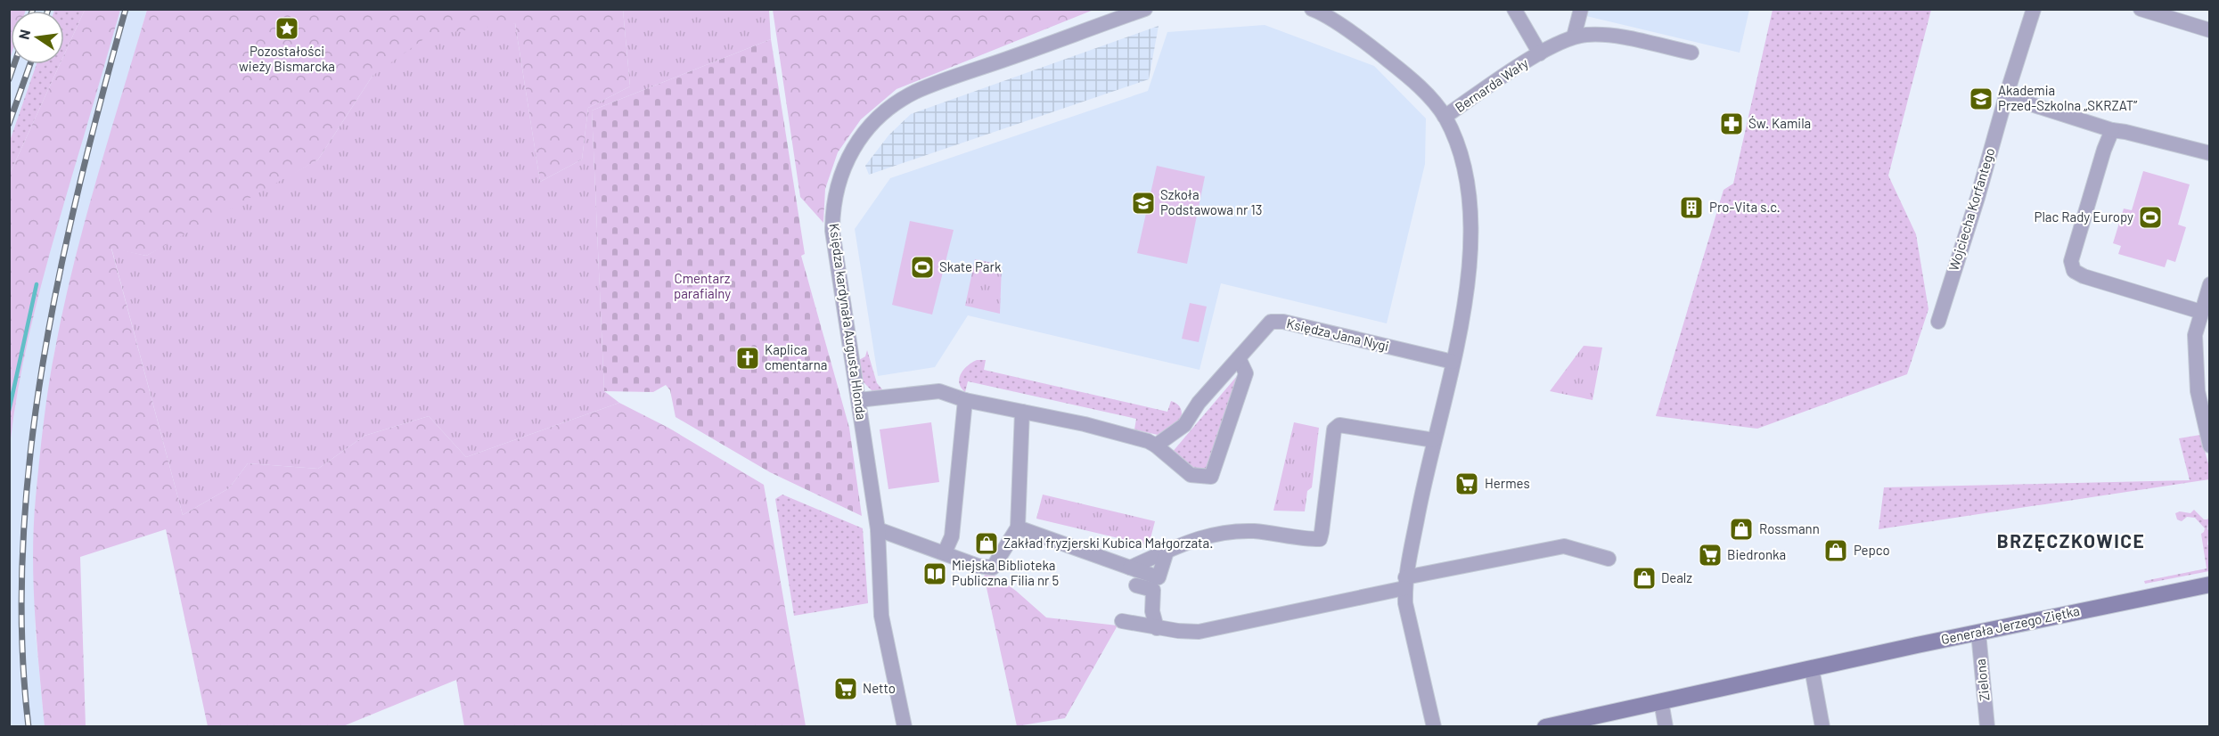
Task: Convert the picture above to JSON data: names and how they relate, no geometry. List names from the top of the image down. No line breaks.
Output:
{"streets":{"main road":["Generała Jerzego Ziętka"],"street":["Bernarda Wały","Wojciecha Korfantego","Księdza kardynała Augusta Hlonda","Księdza Jana Nygi","Zielona"]},"crossings":[["Generała Jerzego Ziętka","Zielona"]],"districts":["BRZĘCZKOWICE"],"parks":["Cmentarz parafialny"],"places":{"place":["Pozostałości wieży Bismarcka"],"school or university":["Akademia Przed-Szkolna „SKRZAT”","Szkoła Podstawowa nr 13"],"pharmacy":["Św. Kamila"],"building":["Pro-Vita s.c."],"sports":["Plac Rady Europy","Skate Park"],"church":["Kaplica cmentarna"],"supermarket":["Hermes","Biedronka","Netto"],"shop":["Rossmann","Zakład fryzjerski Kubica Małgorzata.","Pepco","Dealz"],"library":["Miejska Biblioteka Publiczna Filia nr 5"]},"north":"left"}
